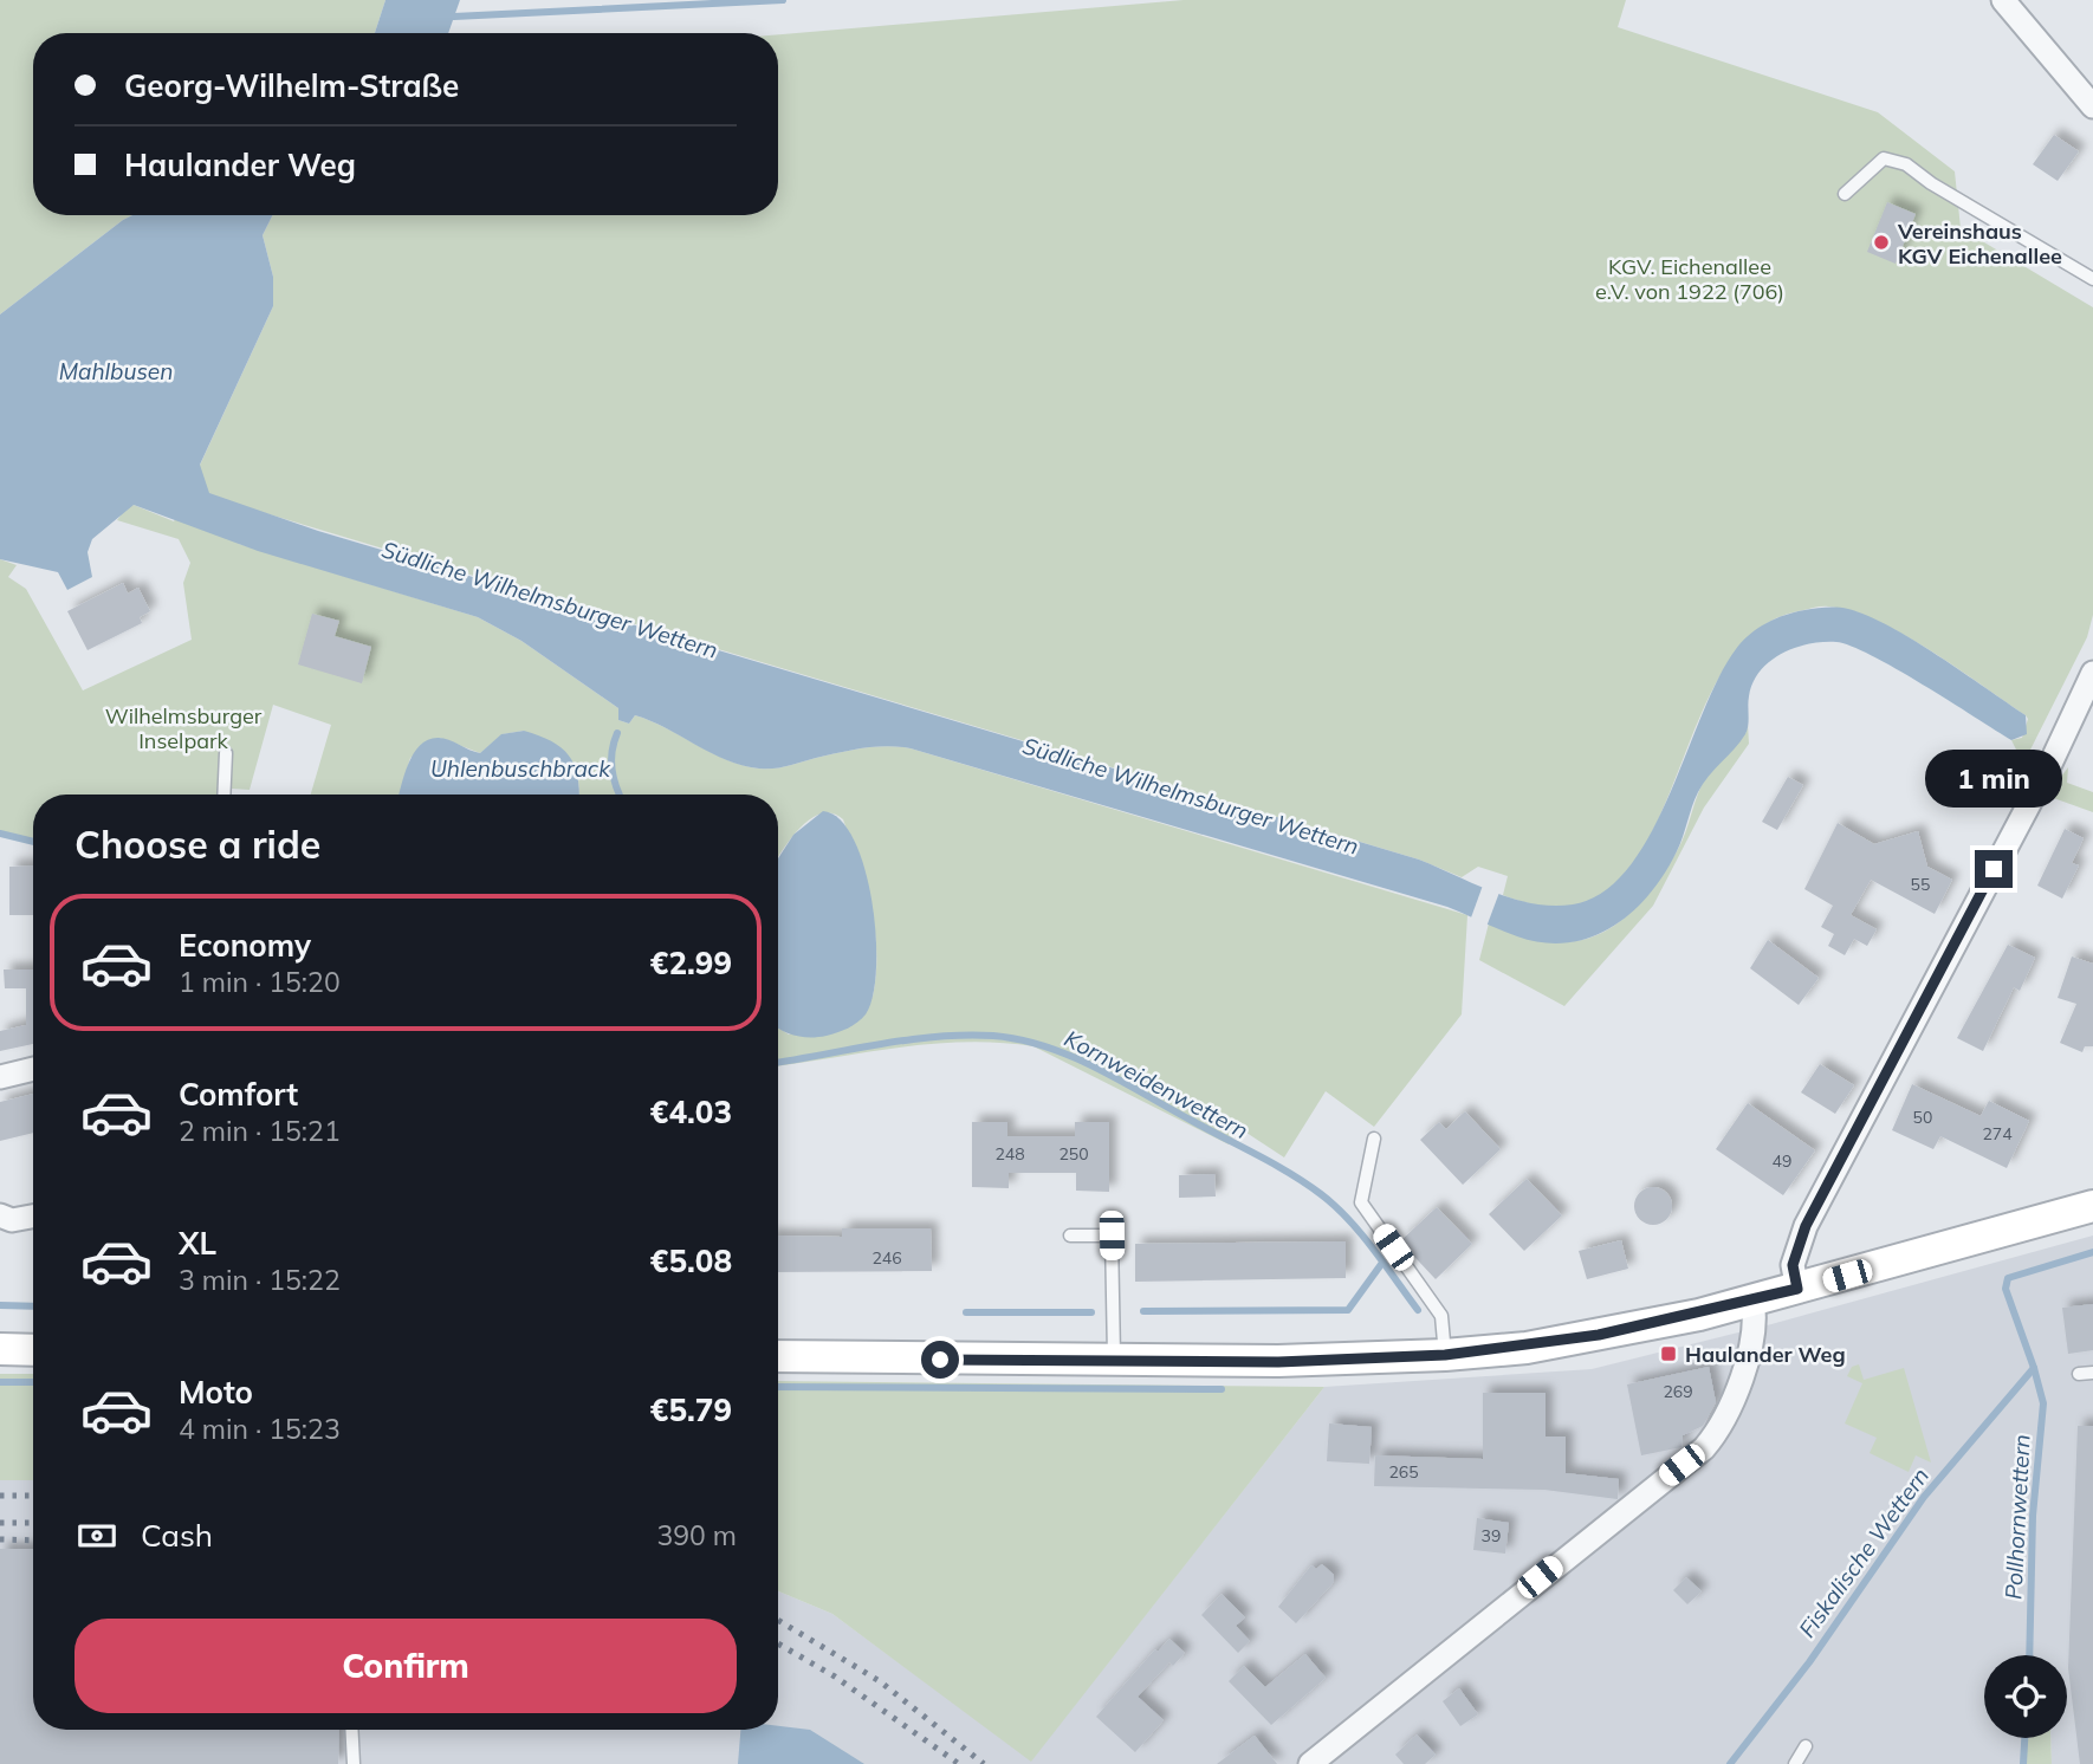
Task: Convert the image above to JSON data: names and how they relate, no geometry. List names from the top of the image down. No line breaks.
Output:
{"water":["Mahlbusen","Südliche Wilhelmsburger Wettern","Uhlenbuschbrack","Kornweidenwettern","Pollhornwettern","Fiskalische Wettern"],"parks":["KGV. Eichenallee e.V. von 1922 (706)","Wilhelmsburger Inselpark"],"places":{"other":["Vereinshaus KGV Eichenallee"],"transit":["Haulander Weg"]},"house_numbers":["55","50","274","248","250","49","246","269","265","39"],"page":{"banner":["Georg-Wilhelm-Straße","Haulander Weg"],"bubble":"1 min","heading":"Choose a ride","list":[{"name":"Economy","note":"1 min · 15:20","value":"€2.99"},{"name":"Comfort","note":"2 min · 15:21","value":"€4.03"},{"name":"XL","note":"3 min · 15:22","value":"€5.08"},{"name":"Moto","note":"4 min · 15:23","value":"€5.79"}],"pay":["Cash","390 m"],"buttons":"Confirm"}}
